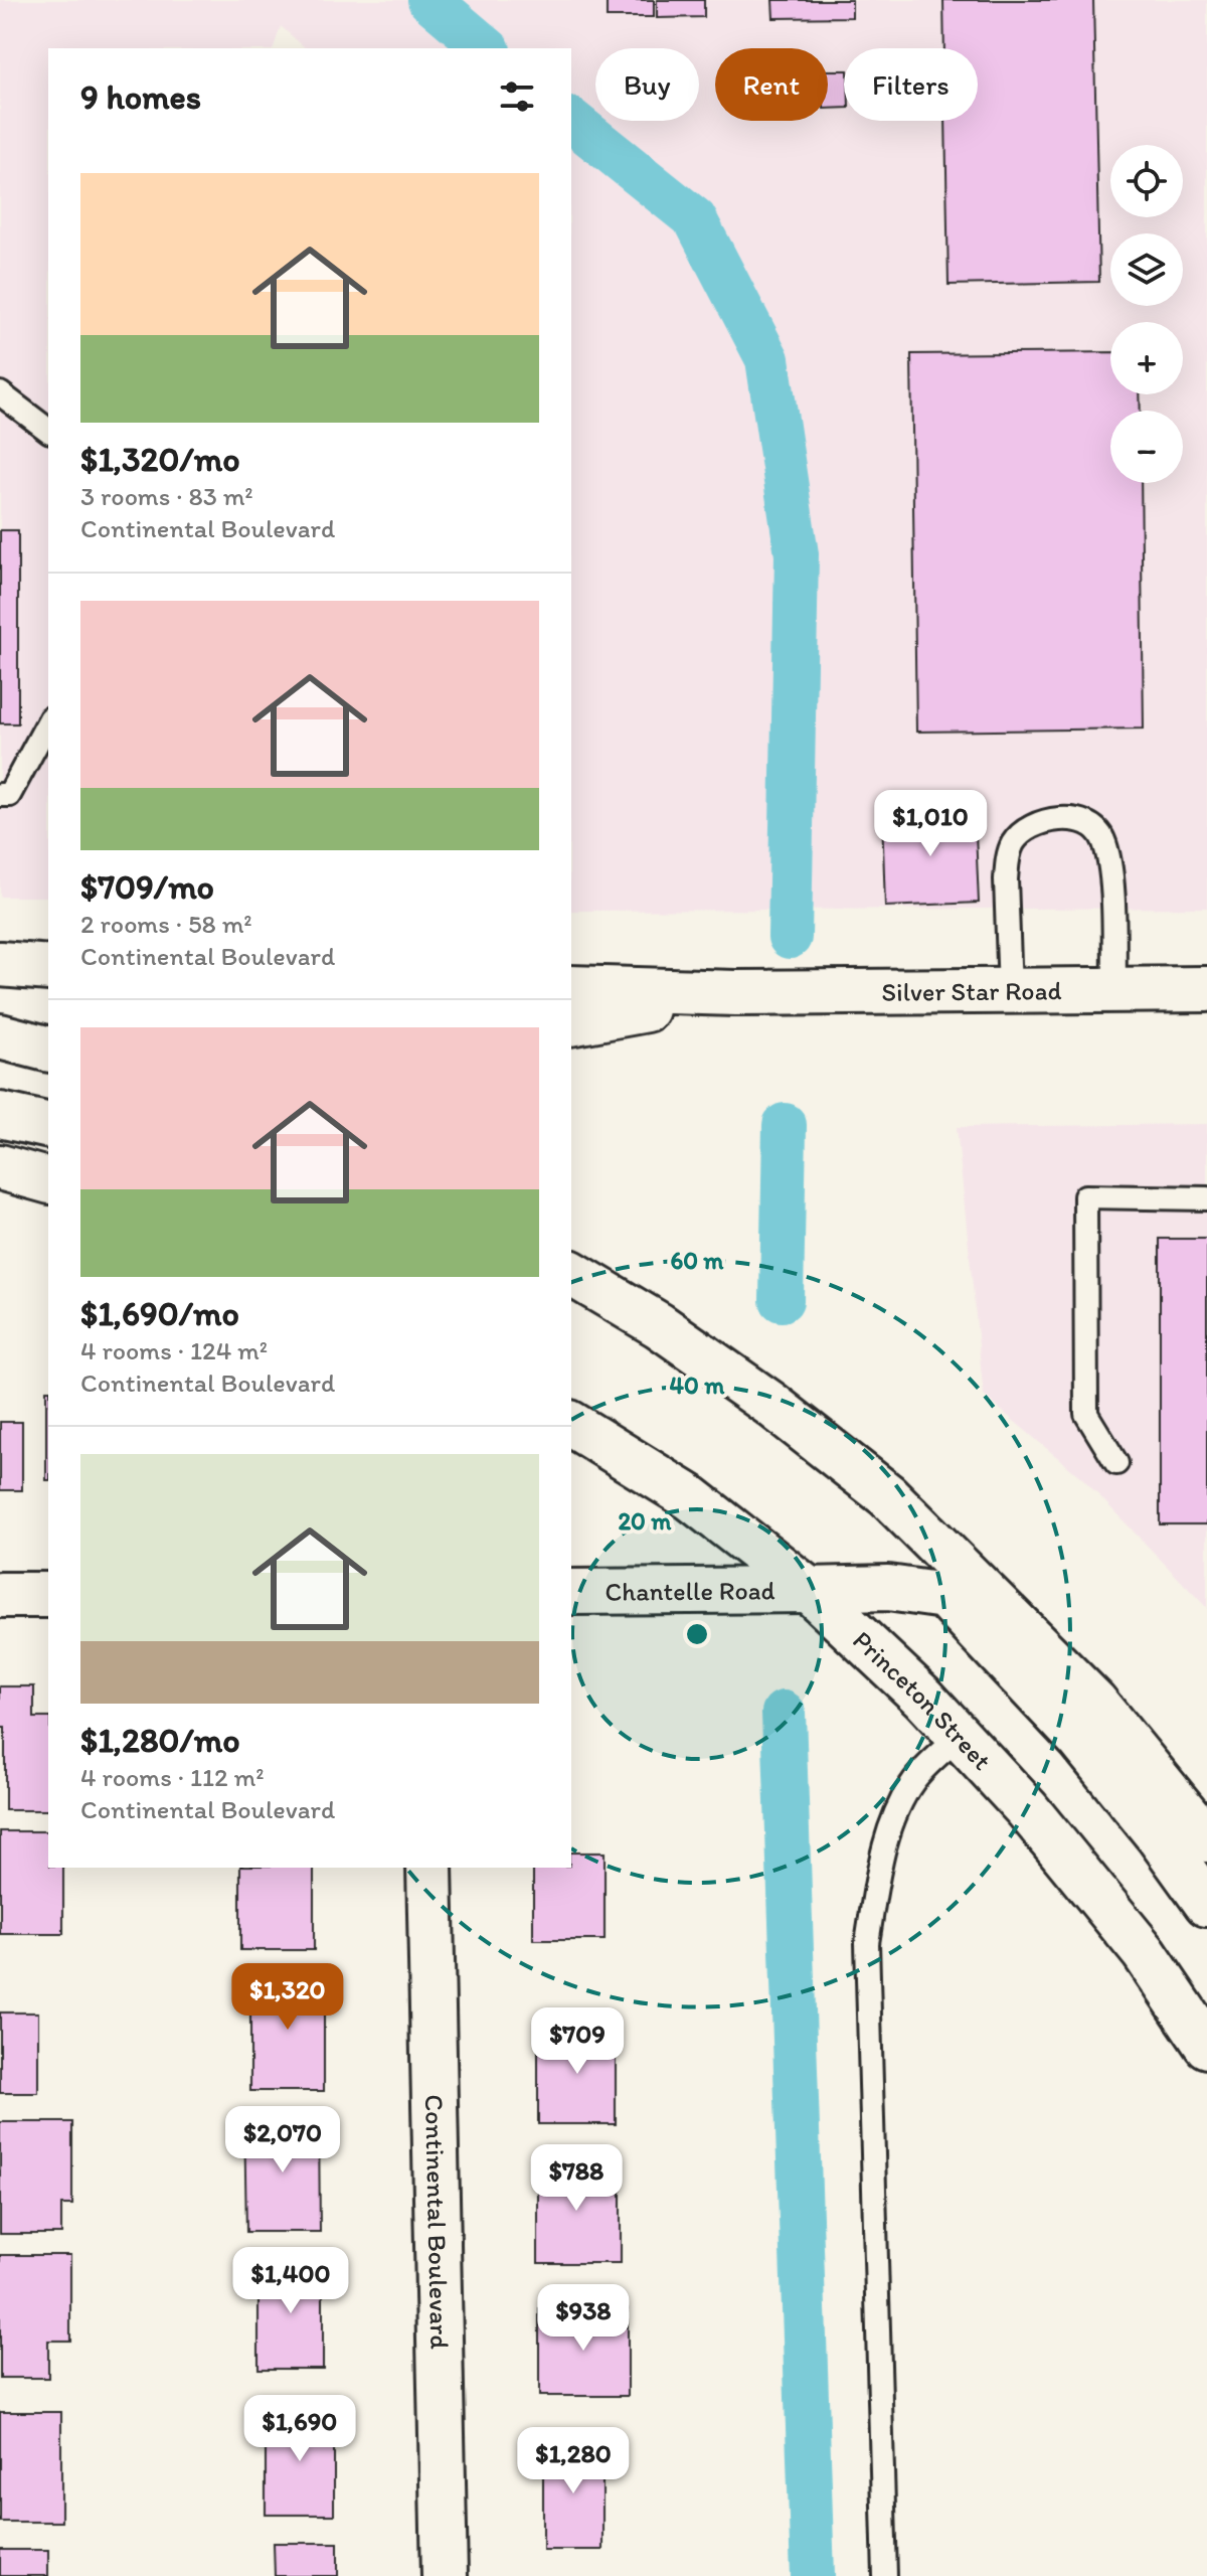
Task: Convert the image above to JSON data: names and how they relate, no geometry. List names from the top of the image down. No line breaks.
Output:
{"streets":{"main road":["Silver Star Road","Chantelle Road","Princeton Street","Continental Boulevard"]},"crossings":[["Chantelle Road","Princeton Street"]],"page":{"chip":["Buy","Rent","Filters"],"heading":"9 homes","map_buttons":["+","−"],"list":[{"name":"$1,320/mo","note":"3 rooms · 83 m² · Continental Boulevard"},{"name":"$709/mo","note":"2 rooms · 58 m² · Continental Boulevard"},{"name":"$1,690/mo","note":"4 rooms · 124 m² · Continental Boulevard"},{"name":"$1,280/mo","note":"4 rooms · 112 m² · Continental Boulevard"}],"price":["$1,010","$1,320","$709","$2,070","$788","$1,400","$938","$1,690","$1,280"]},"rings":["60 m","40 m","20 m"]}
